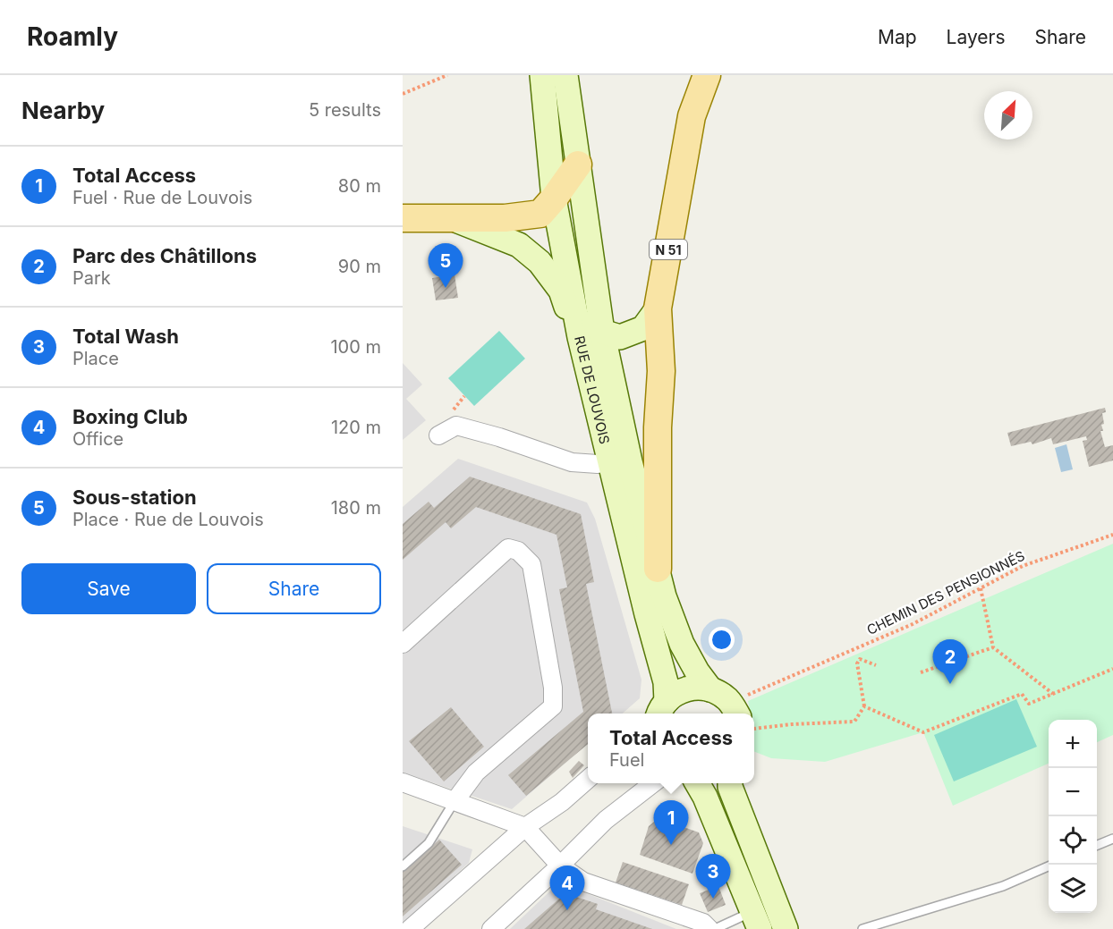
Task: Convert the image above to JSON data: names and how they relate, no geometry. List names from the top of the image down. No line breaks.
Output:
{"streets":{"main road":["N 51"],"street":["RUE DE LOUVOIS"],"path":["CHEMIN DES PENSIONNÉS"]},"crossings":[["N 51","RUE DE LOUVOIS"],["RUE DE LOUVOIS","CHEMIN DES PENSIONNÉS"]],"north":"top right","page":{"header":"Roamly","nav":["Map","Layers","Share"],"heading":["Nearby","5 results"],"list":[{"mark":"1","name":"Total Access","note":"Fuel · Rue de Louvois","value":"80 m"},{"mark":"2","name":"Parc des Châtillons","note":"Park","value":"90 m"},{"mark":"3","name":"Total Wash","note":"Place","value":"100 m"},{"mark":"4","name":"Boxing Club","note":"Office","value":"120 m"},{"mark":"5","name":"Sous-station","note":"Place · Rue de Louvois","value":"180 m"}],"pins":["5","2","1","3","4"],"buttons":["Save","Share"],"popup":["Total Access","Fuel"],"map_buttons":["+","−"]}}
